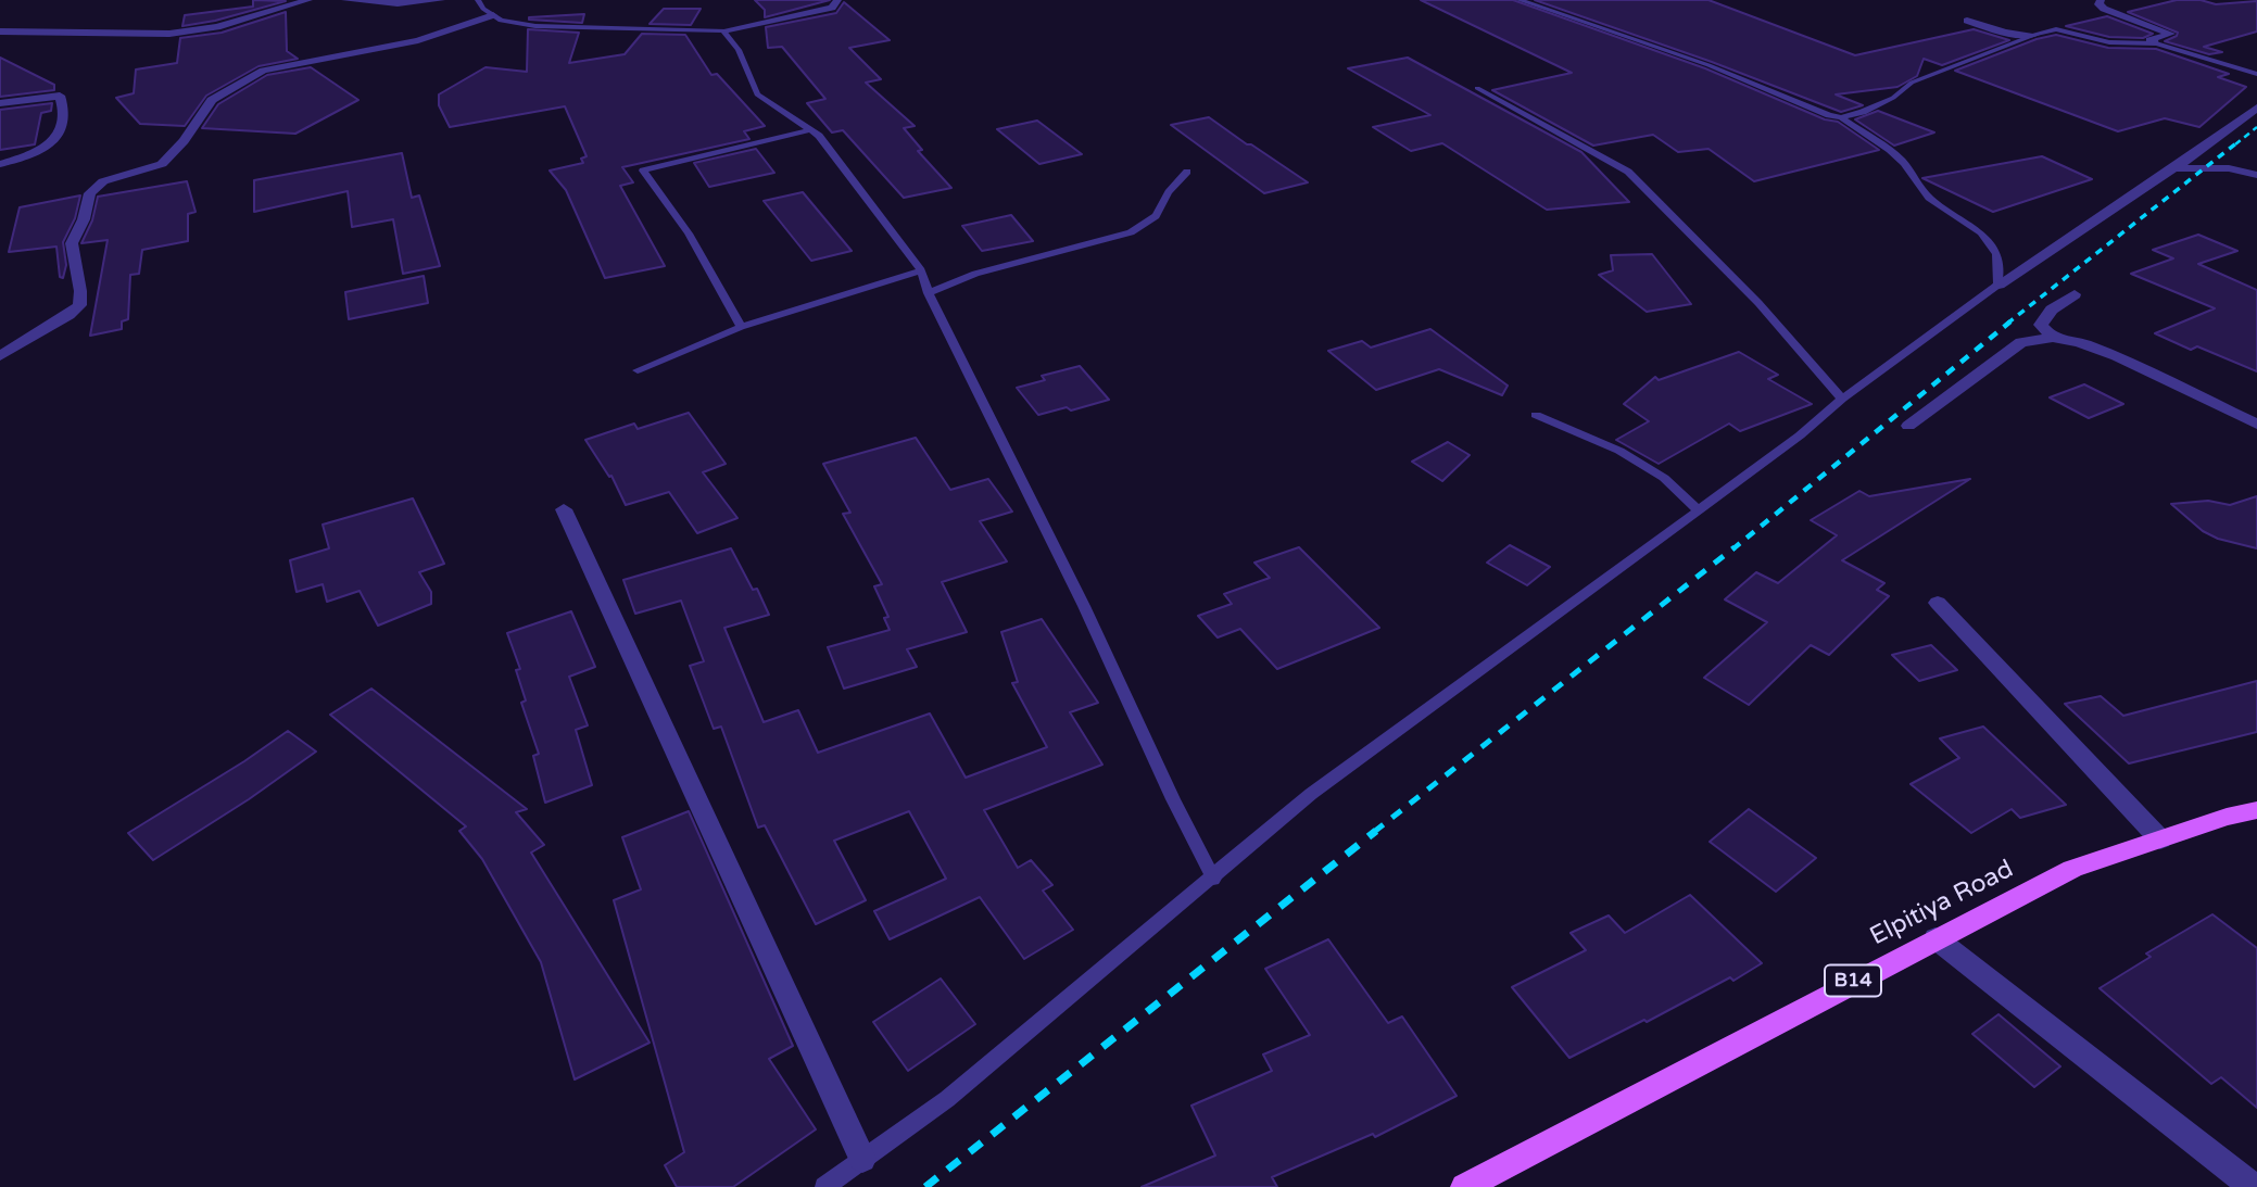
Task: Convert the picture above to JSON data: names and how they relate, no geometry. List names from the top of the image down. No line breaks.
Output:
{"streets":{"main road":["Elpitiya Road","B14"]}}
